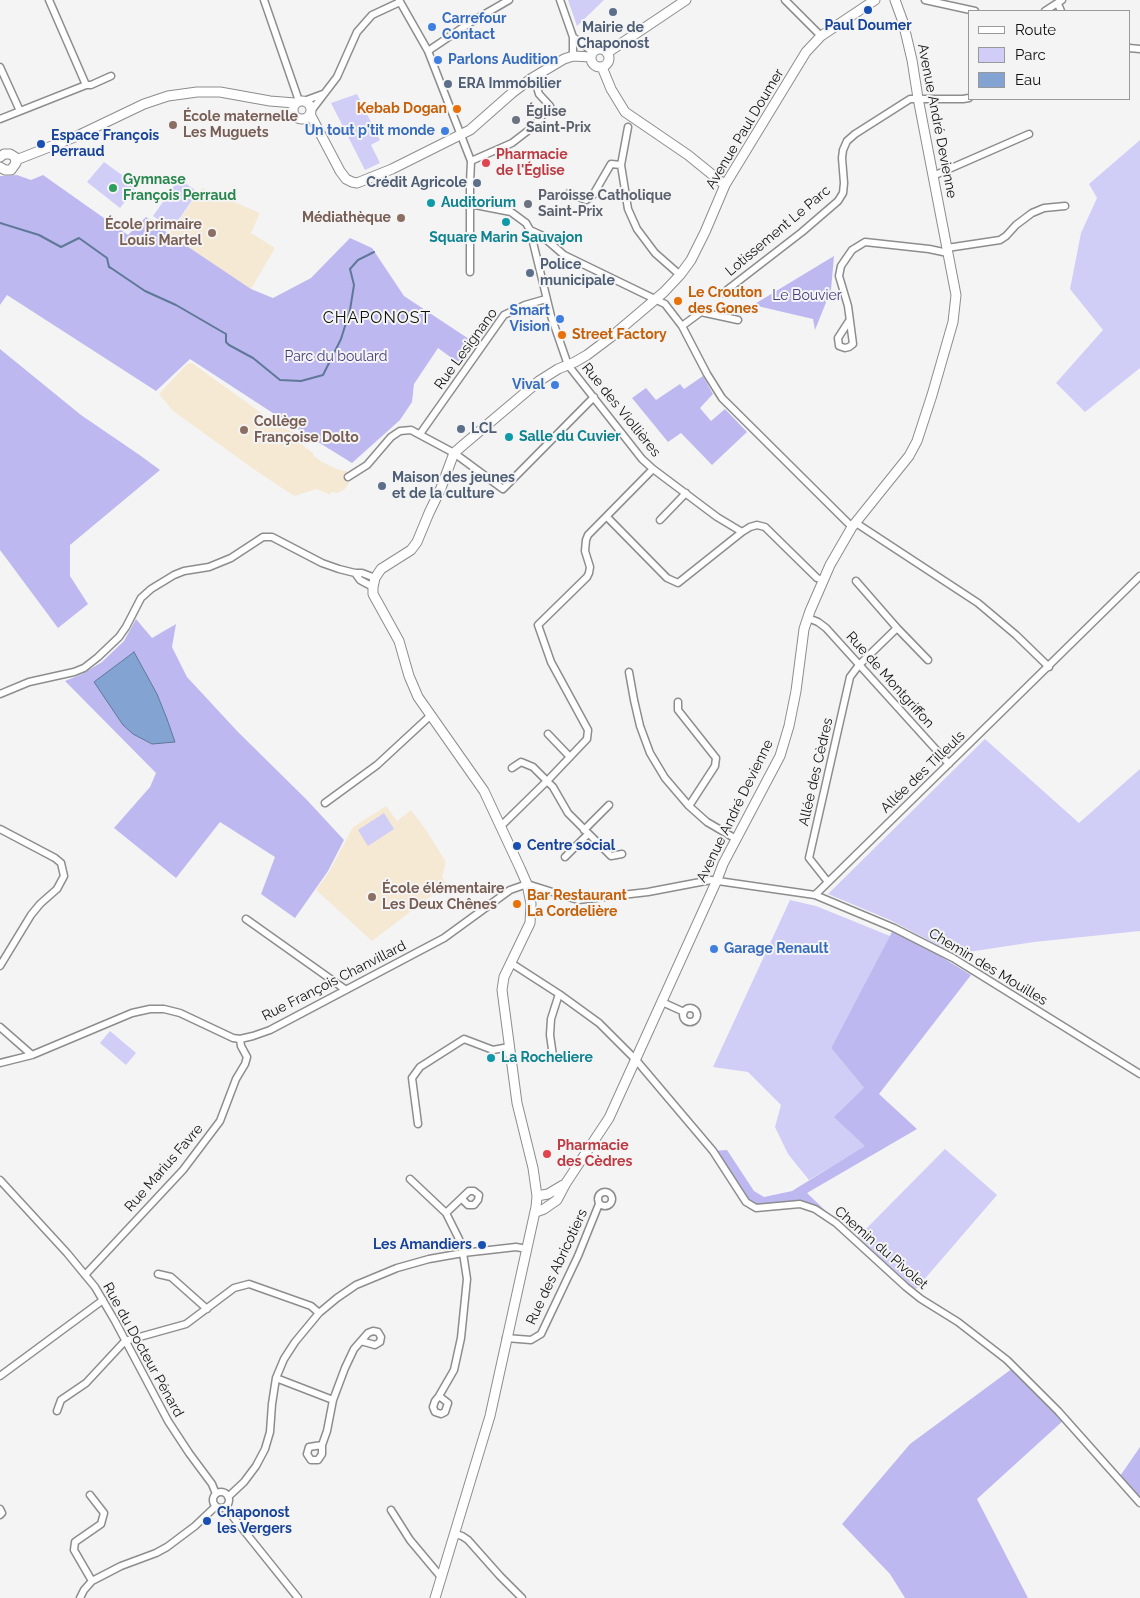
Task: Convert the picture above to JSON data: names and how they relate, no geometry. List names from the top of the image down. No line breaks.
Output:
{"streets":{"main road":["Avenue André Devienne","Avenue Paul Doumer"],"street":["Lotissement Le Parc","Rue Lesignano","Rue des Viollières","Rue de Montgriffon","Allée des Cèdres","Allée des Tilleuls","Chemin des Mouilles","Rue François Chanvillard","Rue Marius Favre","Chemin du Pivolet","Rue des Abricotiers","Rue du Docteur Pénard"]},"crossings":[["Avenue André Devienne","Lotissement Le Parc"],["Avenue André Devienne","Rue de Montgriffon"],["Avenue André Devienne","Chemin des Mouilles"],["Avenue André Devienne","Chemin du Pivolet"],["Avenue Paul Doumer","Rue des Viollières"],["Rue Lesignano","Rue des Viollières"],["Rue de Montgriffon","Allée des Cèdres"],["Rue de Montgriffon","Allée des Tilleuls"],["Allée des Cèdres","Allée des Tilleuls"],["Allée des Tilleuls","Chemin des Mouilles"],["Chemin des Mouilles","Rue François Chanvillard"],["Rue François Chanvillard","Rue Marius Favre"],["Rue Marius Favre","Rue du Docteur Pénard"]],"districts":["CHAPONOST"],"parks":["Le Bouvier","Parc du boulard"],"places":["Paul Doumer","Mairie de Chaponost","Carrefour Contact","Parlons Audition","ERA Immobilier","Kebab Dogan","Église Saint-Prix","École maternelle Les Muguets","Un tout p'tit monde","Espace François Perraud","Pharmacie de l'Église","Crédit Agricole","Gymnase François Perraud","Auditorium","Paroisse Catholique Saint-Prix","Médiathèque","Square Marin Sauvajon","École primaire Louis Martel","Police municipale","Le Crouton des Gones","Smart Vision","Street Factory","Vival","LCL","Collège Françoise Dolto","Salle du Cuvier","Maison des jeunes et de la culture","Centre social","École élémentaire Les Deux Chênes","Bar Restaurant La Cordelière","Garage Renault","La Rocheliere","Pharmacie des Cèdres","Les Amandiers","Chaponost les Vergers"],"legend":["Route","Parc","Eau"]}
